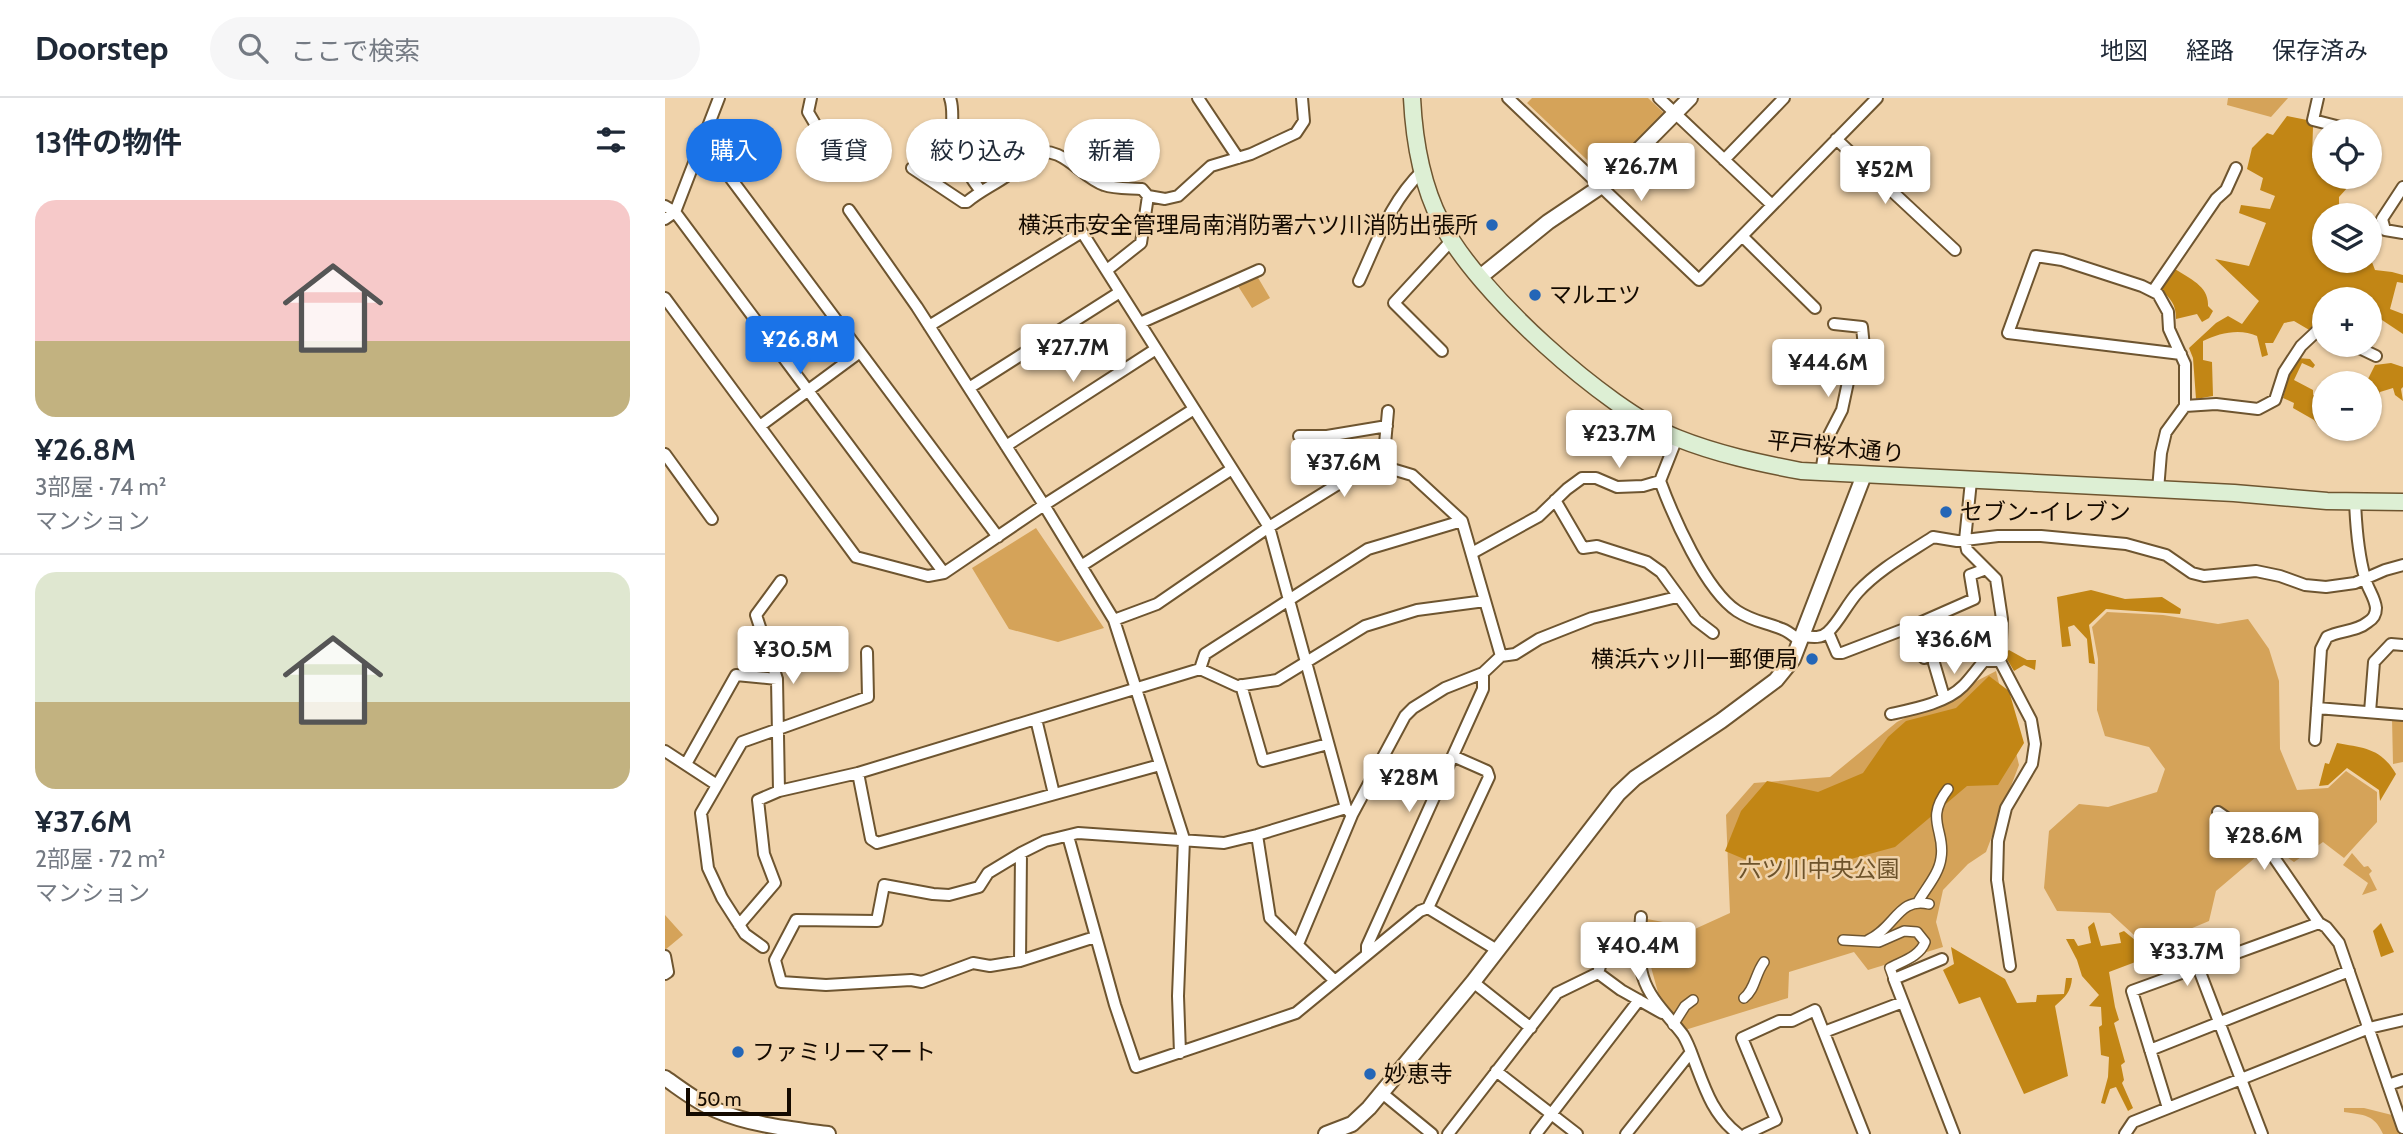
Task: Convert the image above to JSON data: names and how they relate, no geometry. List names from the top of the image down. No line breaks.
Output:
{"streets":{"main road":["平戸桜木通り"]},"parks":["六ツ川中央公園"],"places":["横浜市安全管理局南消防署六ツ川消防出張所","マルエツ","セブン-イレブン","横浜六ッ川一郵便局","ファミリーマート","妙恵寺"],"scale_bar":"50 m","page":{"header":"Doorstep","search":"ここで検索","nav":["地図","経路","保存済み"],"heading":"13件の物件","map_buttons":["+","−"],"chip":["購入","賃貸","絞り込み","新着"],"price":["¥26.7M","¥52M","¥26.8M","¥27.7M","¥44.6M","¥23.7M","¥37.6M","¥36.6M","¥30.5M","¥28M","¥28.6M","¥40.4M","¥33.7M"],"list":[{"name":"¥26.8M","note":"3部屋 · 74 m² · マンション"},{"name":"¥37.6M","note":"2部屋 · 72 m² · マンション"}],"scale":"50 m"}}
